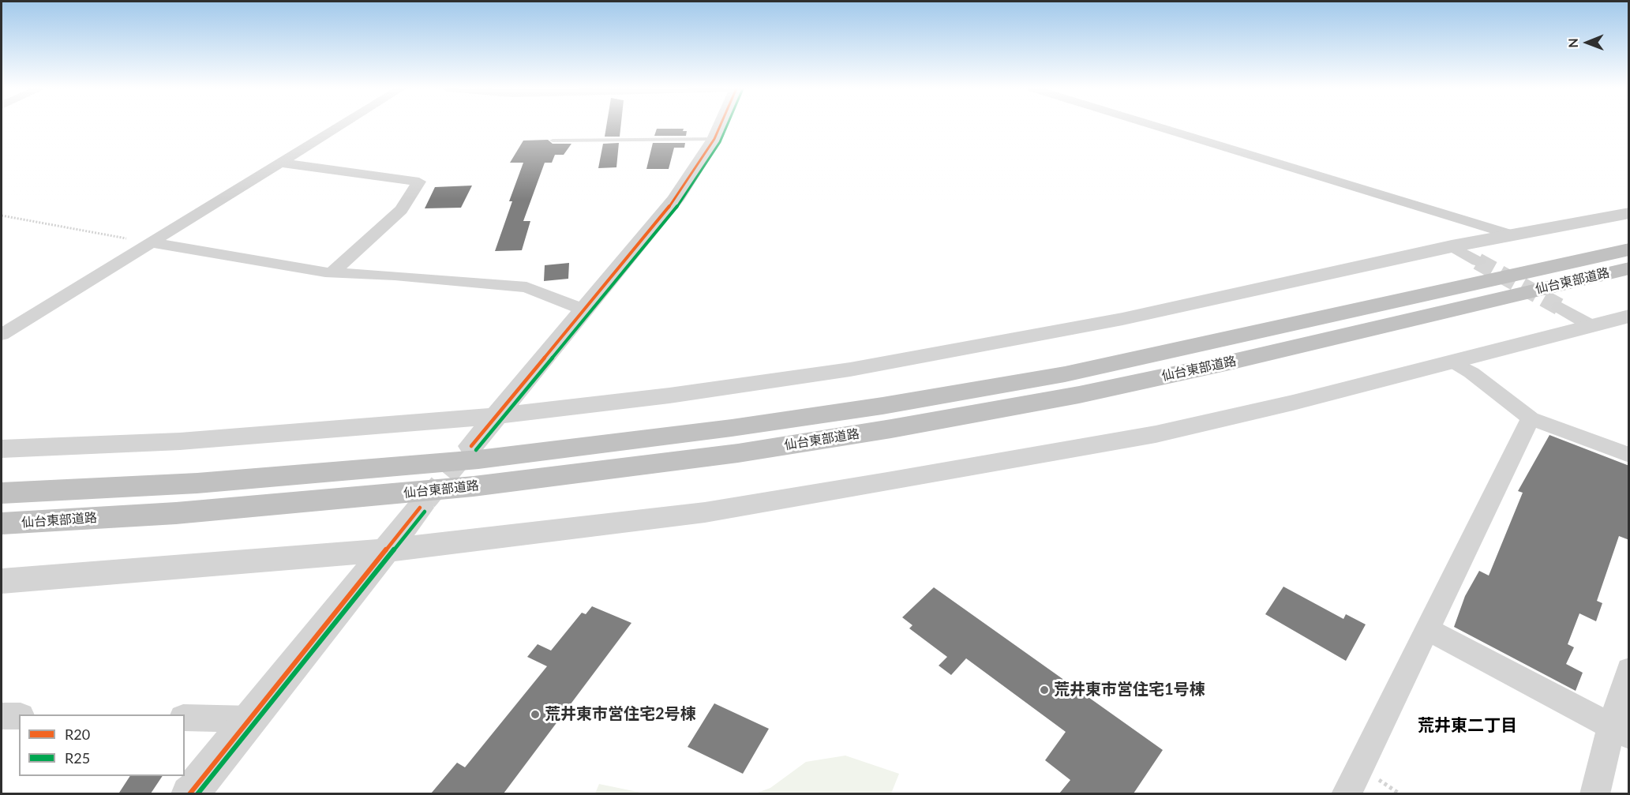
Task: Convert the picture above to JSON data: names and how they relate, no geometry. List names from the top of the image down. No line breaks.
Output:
{"streets":{"highway":["仙台東部道路"]},"districts":["荒井東二丁目"],"places":["荒井東市営住宅1号棟","荒井東市営住宅2号棟"],"lines":["transit line R20","transit line R25"],"legend":["R20","R25"],"north":"left"}
